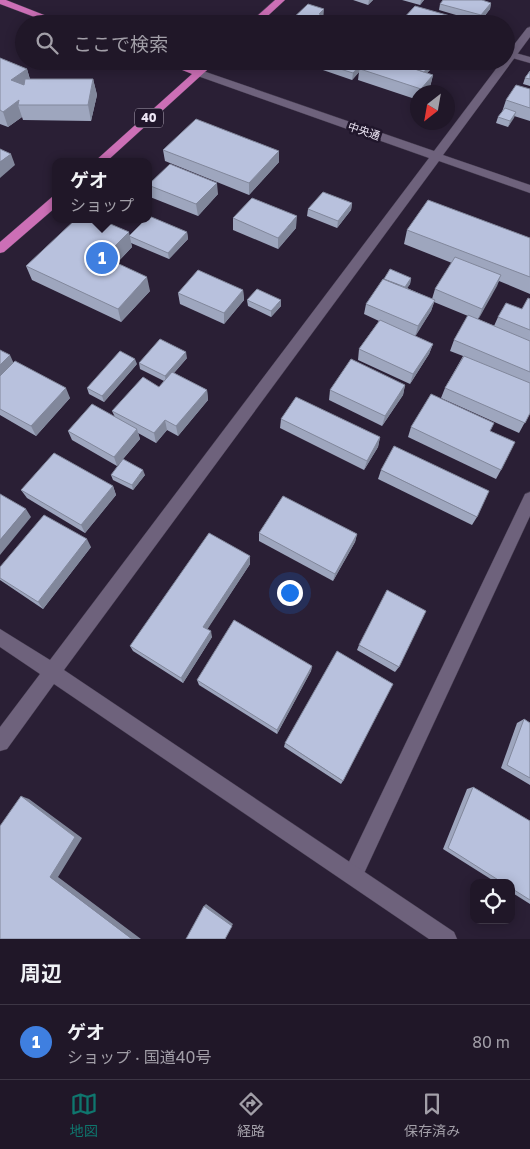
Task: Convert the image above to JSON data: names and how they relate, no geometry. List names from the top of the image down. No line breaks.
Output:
{"streets":{"highway":["40"],"street":["中央通"]},"crossings":[["40","中央通"]],"north":"bottom left","page":{"search":"ここで検索","popup":["ゲオ","ショップ"],"pins":"1","heading":"周辺","list":[{"mark":"1","name":"ゲオ","note":"ショップ · 国道40号","value":"80 m"}],"nav":["地図","経路","保存済み"]}}
